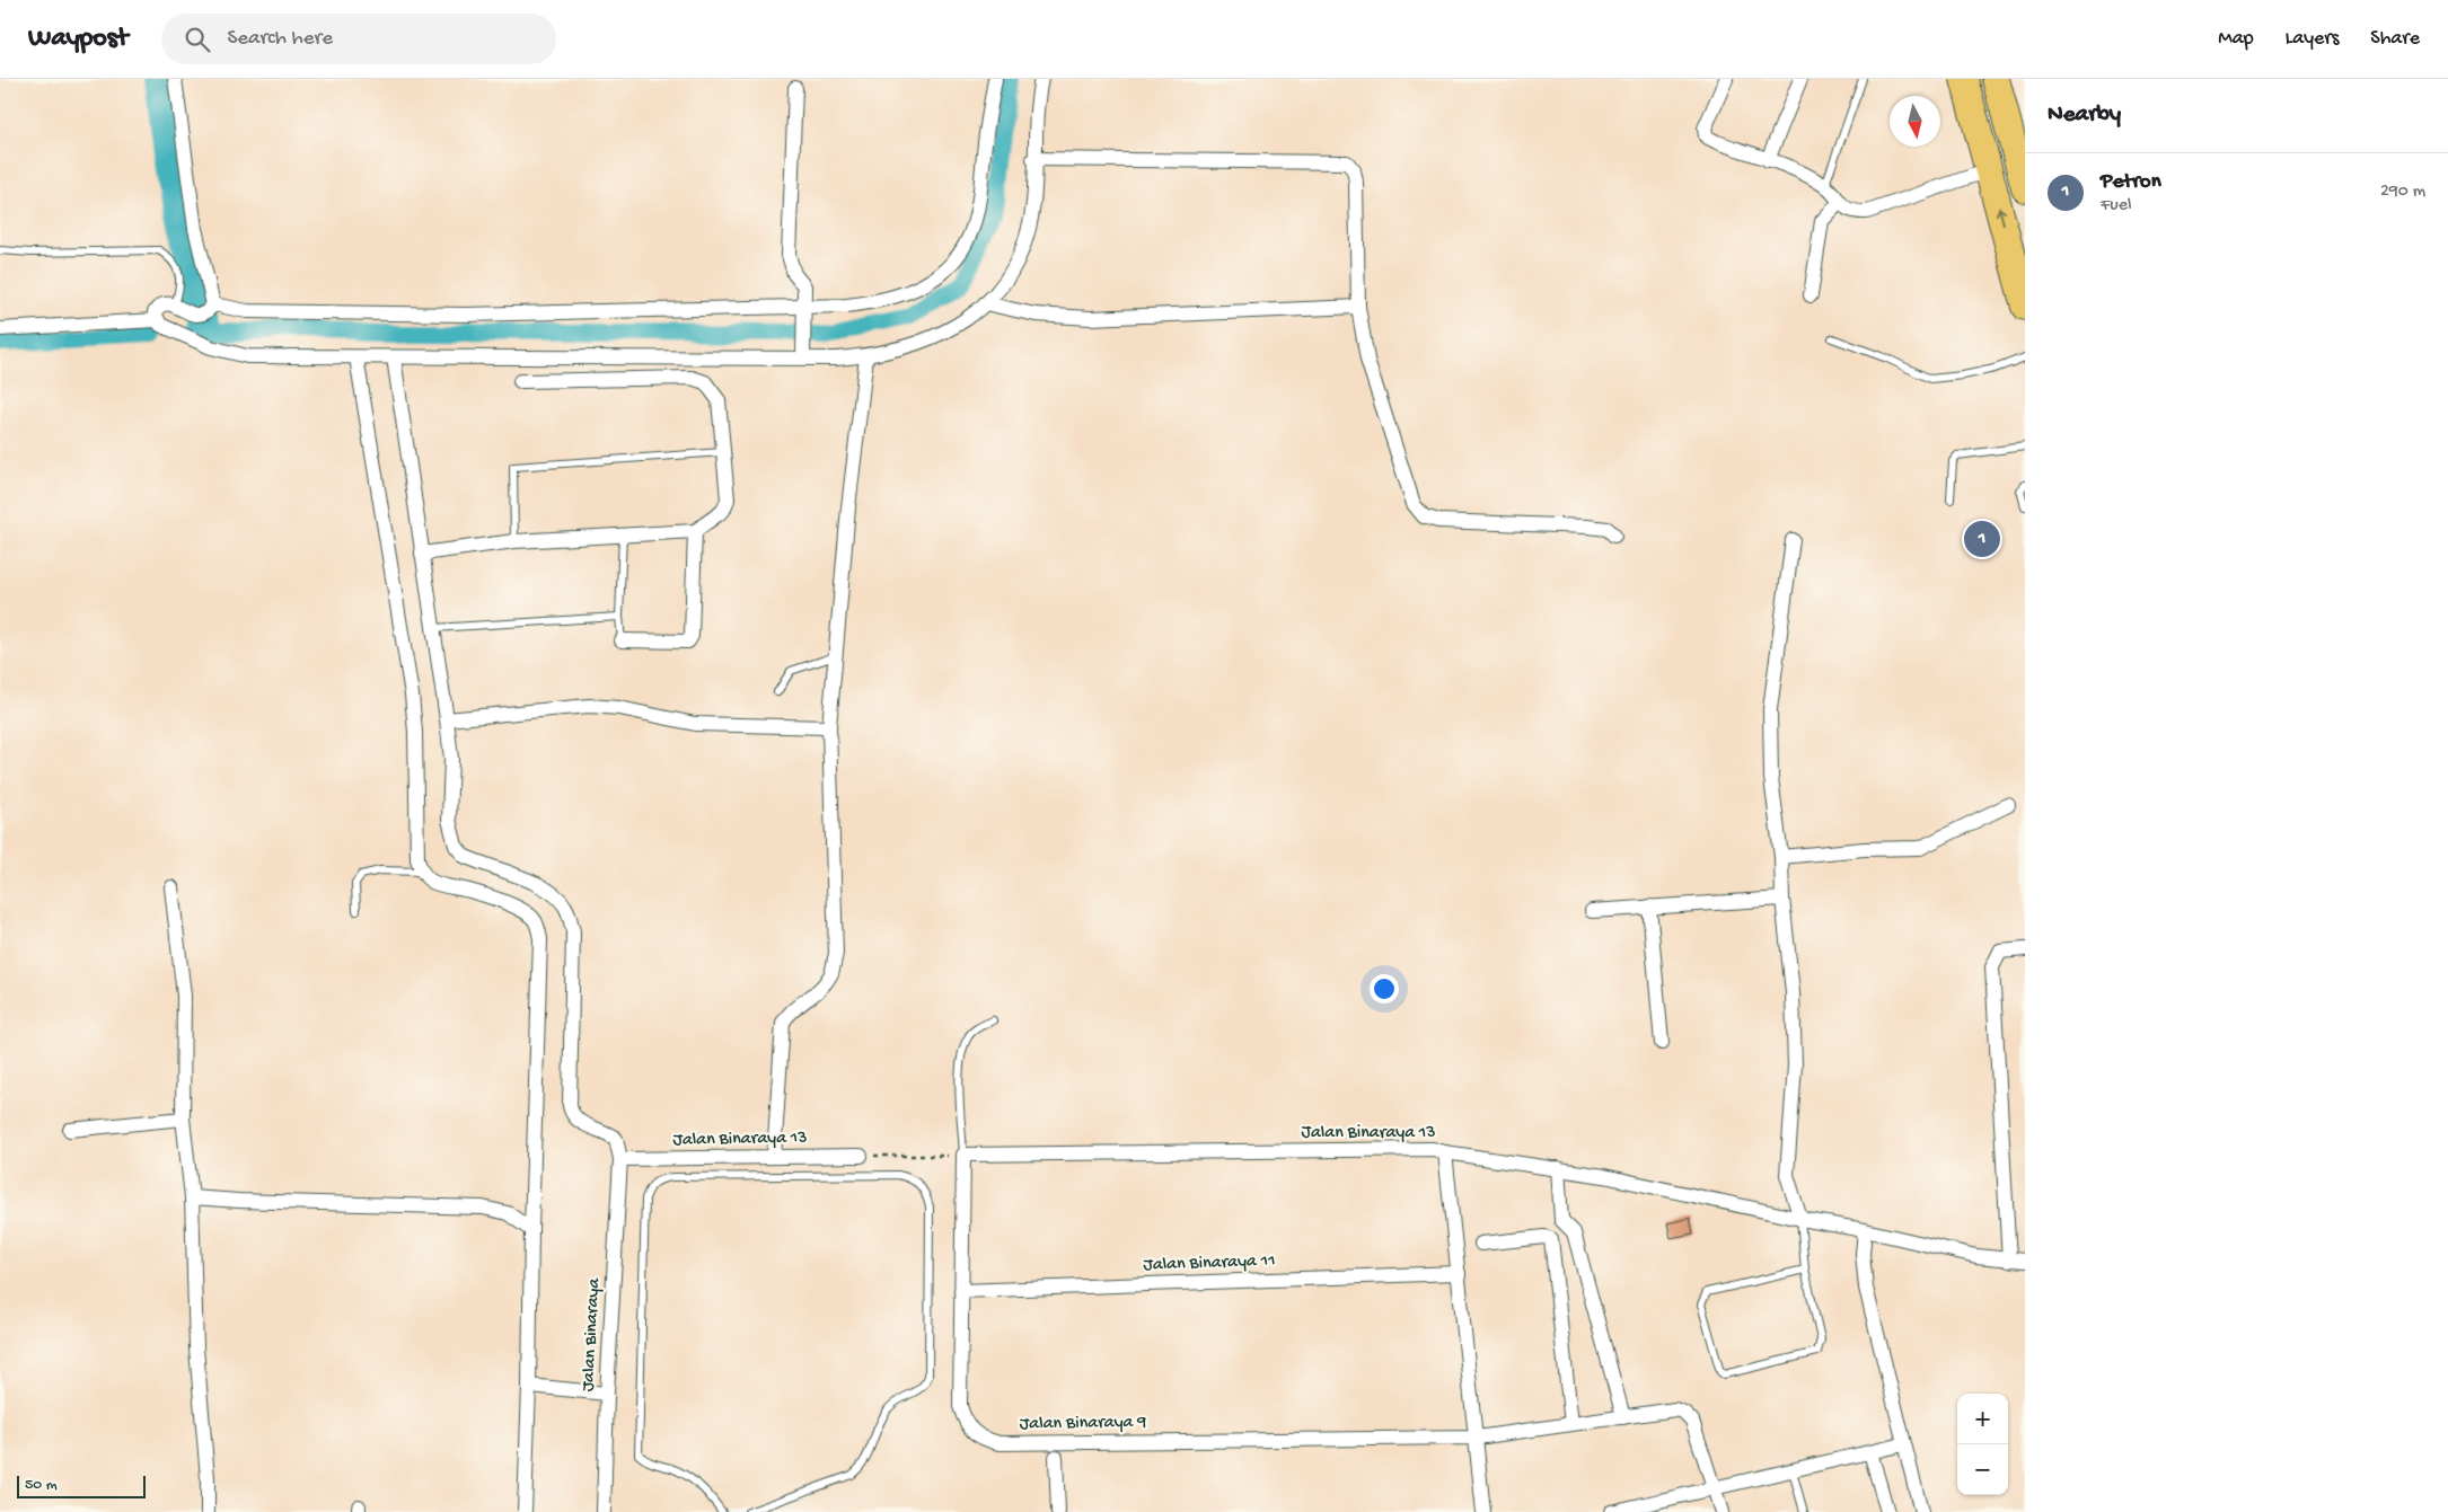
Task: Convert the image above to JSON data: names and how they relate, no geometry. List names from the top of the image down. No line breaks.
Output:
{"streets":{"street":["Jalan Binaraya 13","Jalan Binaraya 11","Jalan Binaraya","Jalan Binaraya 9"]},"crossings":[["Jalan Binaraya 13","Jalan Binaraya 11"],["Jalan Binaraya 13","Jalan Binaraya"],["Jalan Binaraya 13","Jalan Binaraya 9"],["Jalan Binaraya 11","Jalan Binaraya 9"]],"scale_bar":"50 m","north":"bottom","page":{"header":"Waypost","search":"Search here","nav":["Map","Layers","Share"],"heading":"Nearby","list":[{"mark":"1","name":"Petron","note":"Fuel","value":"290 m"}],"pins":"1","map_buttons":["+","−"],"scale":"50 m"}}
